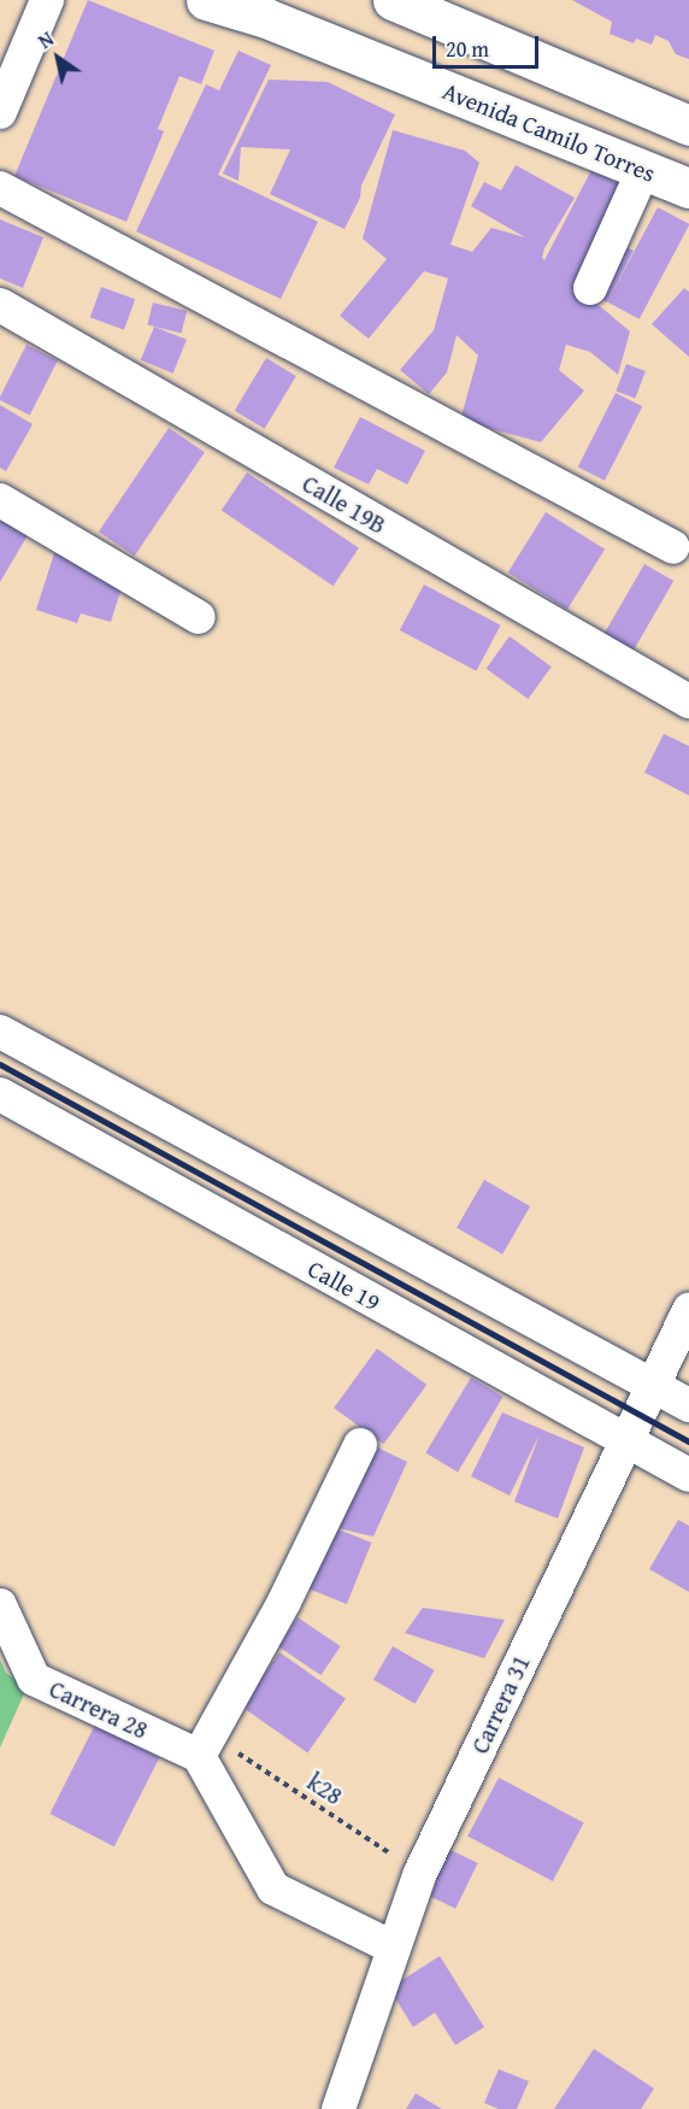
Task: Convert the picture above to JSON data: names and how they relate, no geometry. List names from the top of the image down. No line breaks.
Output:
{"streets":{"main road":["Avenida Camilo Torres"],"street":["Calle 19B","Calle 19","Carrera 31","Carrera 28"],"path":["k28"]},"crossings":[["Calle 19","Carrera 31"],["Carrera 31","k28"],["Carrera 28","k28"]],"scale_bar":"20 m","north":"top left"}
